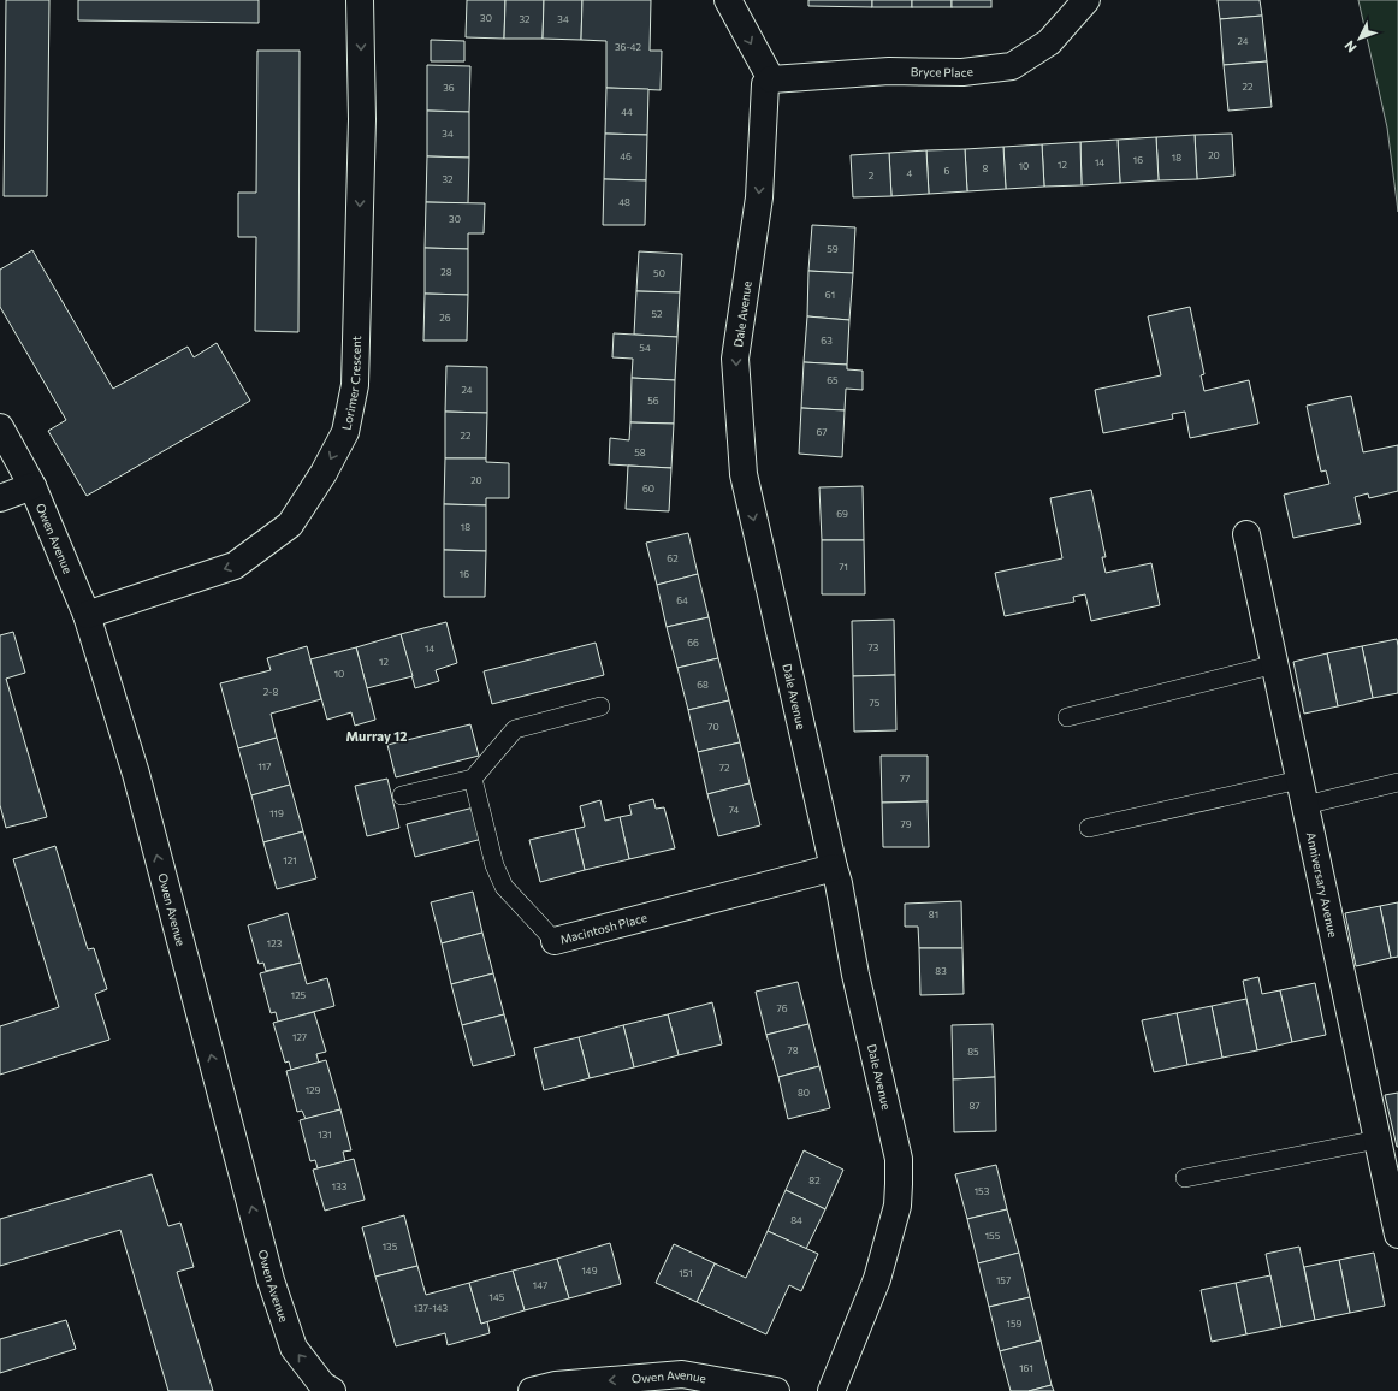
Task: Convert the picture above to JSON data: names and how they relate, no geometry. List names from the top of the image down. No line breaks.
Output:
{"streets":{"street":["Bryce Place","Dale Avenue","Lorimer Crescent","Owen Avenue","Anniversary Avenue","Macintosh Place"]},"crossings":[["Bryce Place","Dale Avenue"],["Dale Avenue","Macintosh Place"],["Lorimer Crescent","Owen Avenue"]],"one_way":["Dale Avenue","Lorimer Crescent","Owen Avenue"],"districts":["Murray 12"],"house_numbers":["30","32","34","24","36-42","22","36","44","34","20","46","18","16","14","12","10","8","6","4","2","32","48","30","59","28","50","61","52","26","63","54","65","24","56","67","22","58","20","60","69","18","62","71","16","64","66","73","14","12","10","68","2-8","75","70","117","72","77","74","119","79","121","81","123","83","125","76","127","78","85","129","80","87","131","82","133","153","84","155","135","149","151","157","147","145","137-143","159","161"],"north":"bottom left"}
